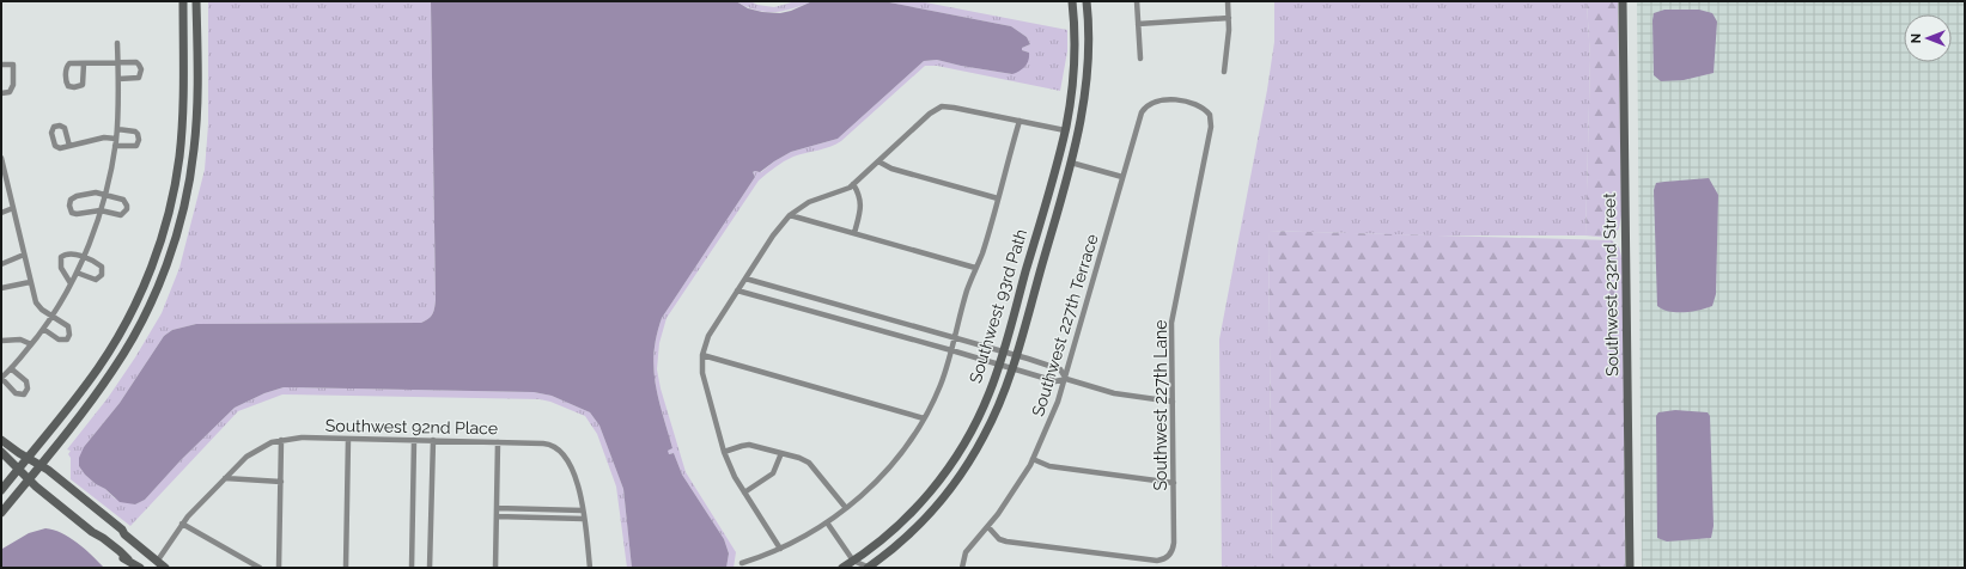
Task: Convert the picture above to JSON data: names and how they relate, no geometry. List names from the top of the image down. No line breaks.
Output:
{"streets":{"street":["Southwest 232nd Street","Southwest 93rd Path","Southwest 227th Terrace","Southwest 227th Lane","Southwest 92nd Place"]},"crossings":[["Southwest 227th Terrace","Southwest 227th Lane"]],"north":"left"}
